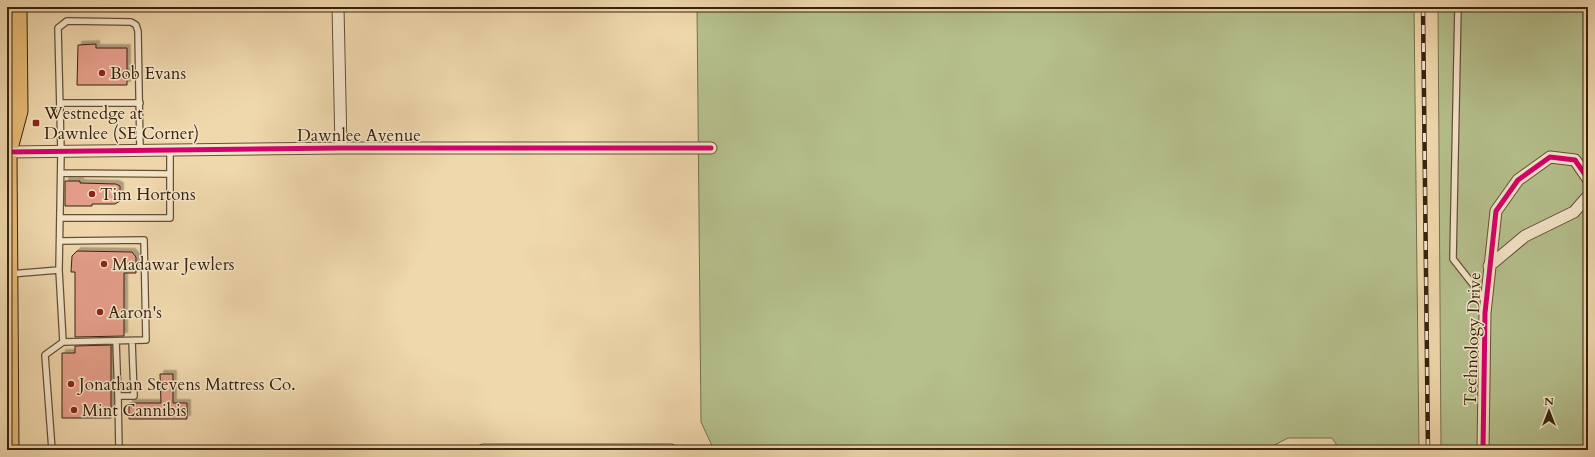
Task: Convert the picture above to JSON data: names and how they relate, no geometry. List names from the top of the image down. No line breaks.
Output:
{"streets":{"street":["Dawnlee Avenue","Technology Drive"]},"places":{"other":["Bob Evans","Tim Hortons","Madawar Jewlers","Aaron's","Jonathan Stevens Mattress Co.","Mint Cannibis"],"transit":["Westnedge at Dawnlee (SE Corner)"]},"north":"top"}
